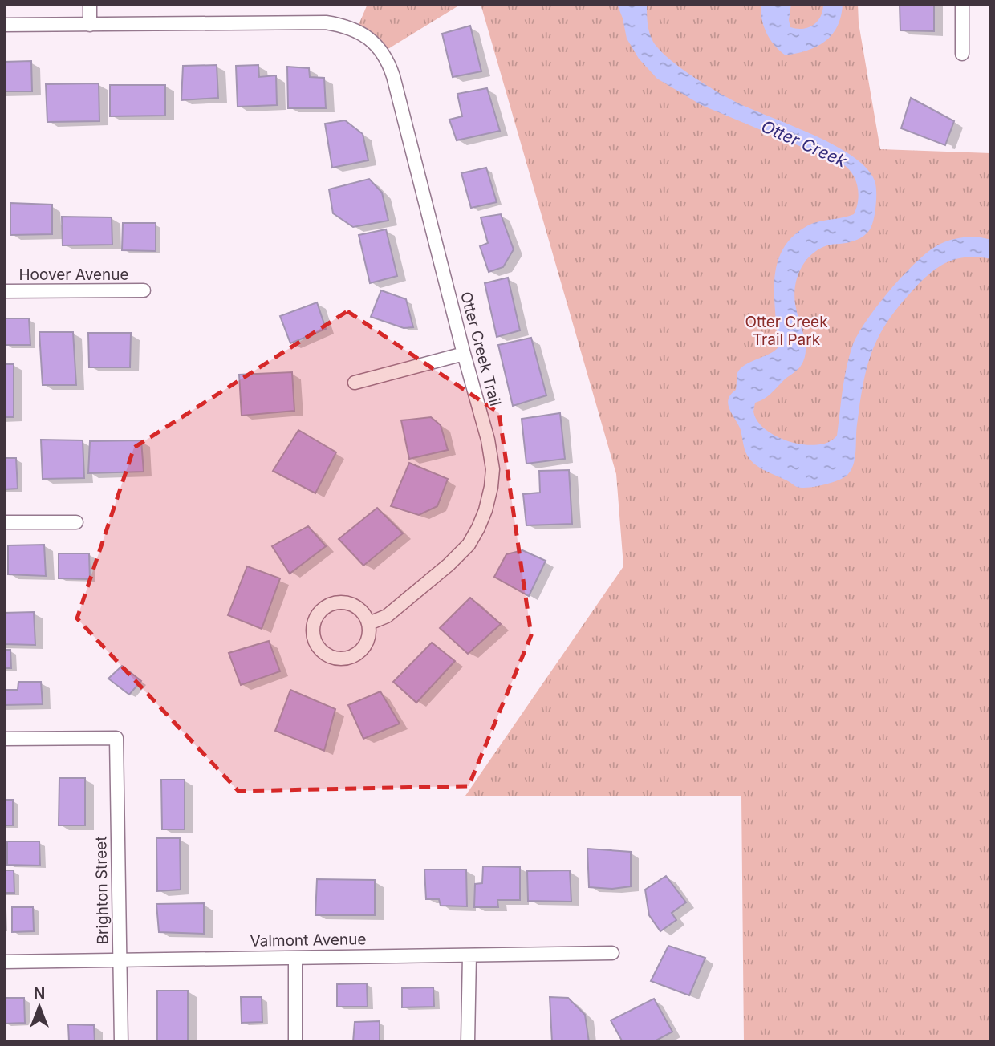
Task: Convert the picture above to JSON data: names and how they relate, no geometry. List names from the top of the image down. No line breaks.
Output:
{"streets":{"street":["Hoover Avenue","Otter Creek Trail","Brighton Street","Valmont Avenue"]},"crossings":[["Brighton Street","Valmont Avenue"]],"water":["Otter Creek"],"parks":["Otter Creek Trail Park"],"north":"top"}
